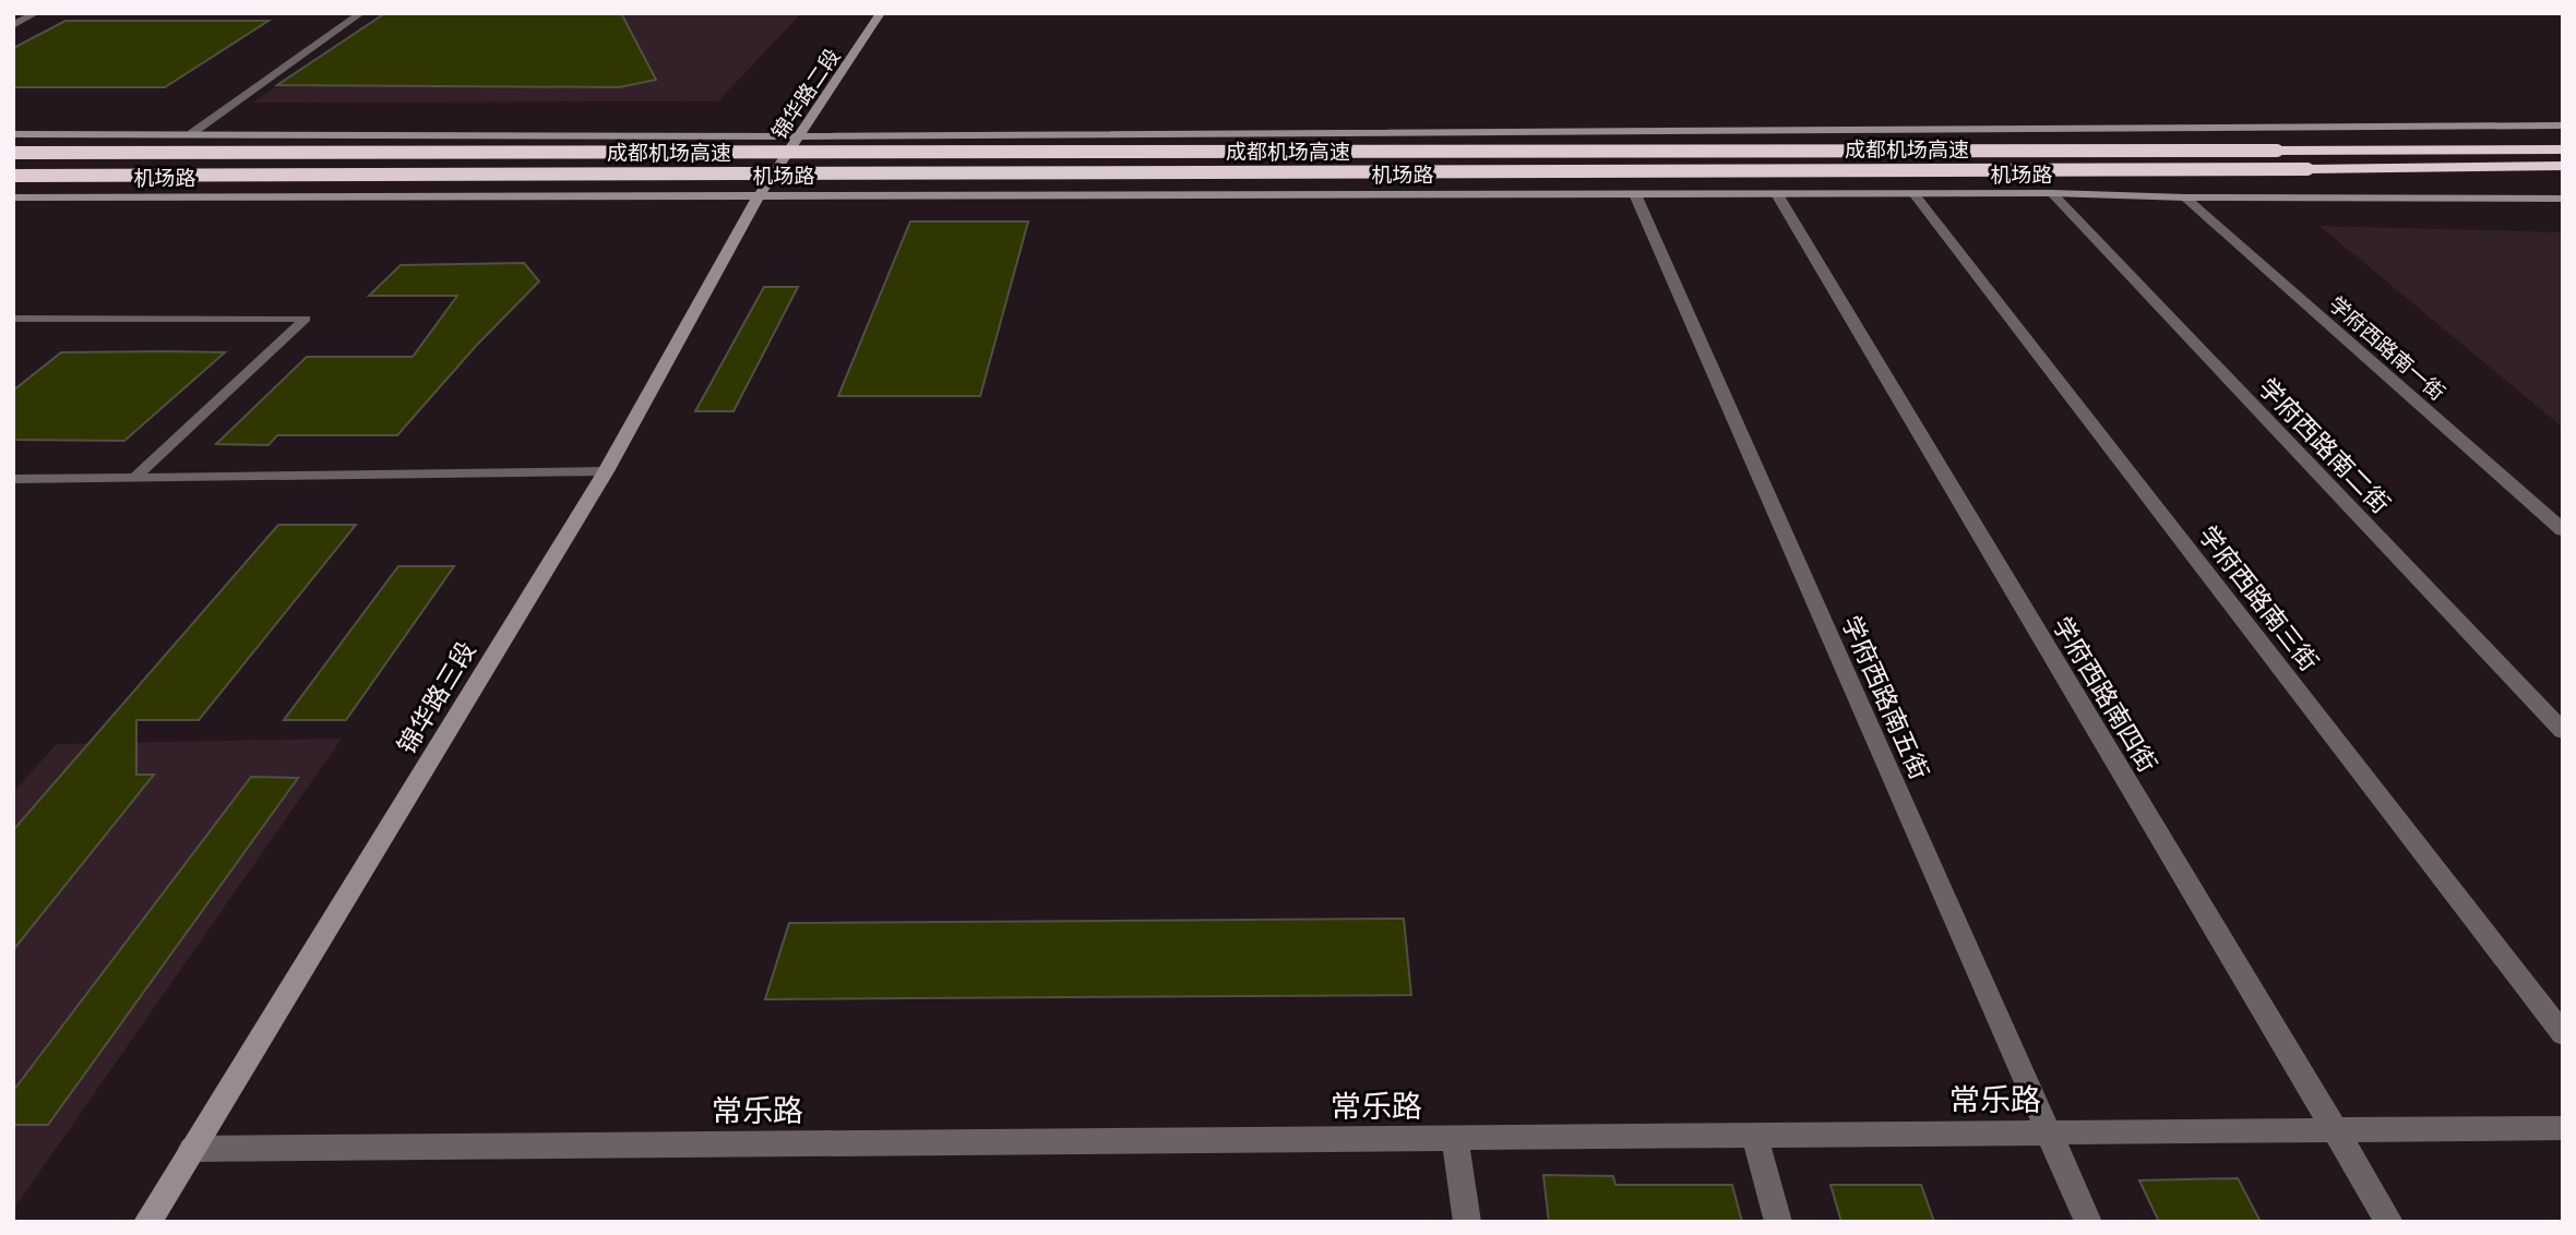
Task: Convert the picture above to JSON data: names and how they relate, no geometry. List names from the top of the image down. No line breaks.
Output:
{"streets":{"highway":["成都机场高速"],"main road":["锦华路二段","机场路","锦华路三段"],"street":["学府西路南一街","学府西路南二街","学府西路南三街","学府西路南四街","学府西路南五街","常乐路"]},"crossings":[["锦华路二段","机场路"],["锦华路二段","锦华路三段"],["机场路","学府西路南一街"],["机场路","学府西路南二街"],["机场路","学府西路南三街"],["机场路","学府西路南四街"],["机场路","锦华路三段"],["机场路","学府西路南五街"],["学府西路南四街","常乐路"],["锦华路三段","常乐路"],["学府西路南五街","常乐路"]]}
